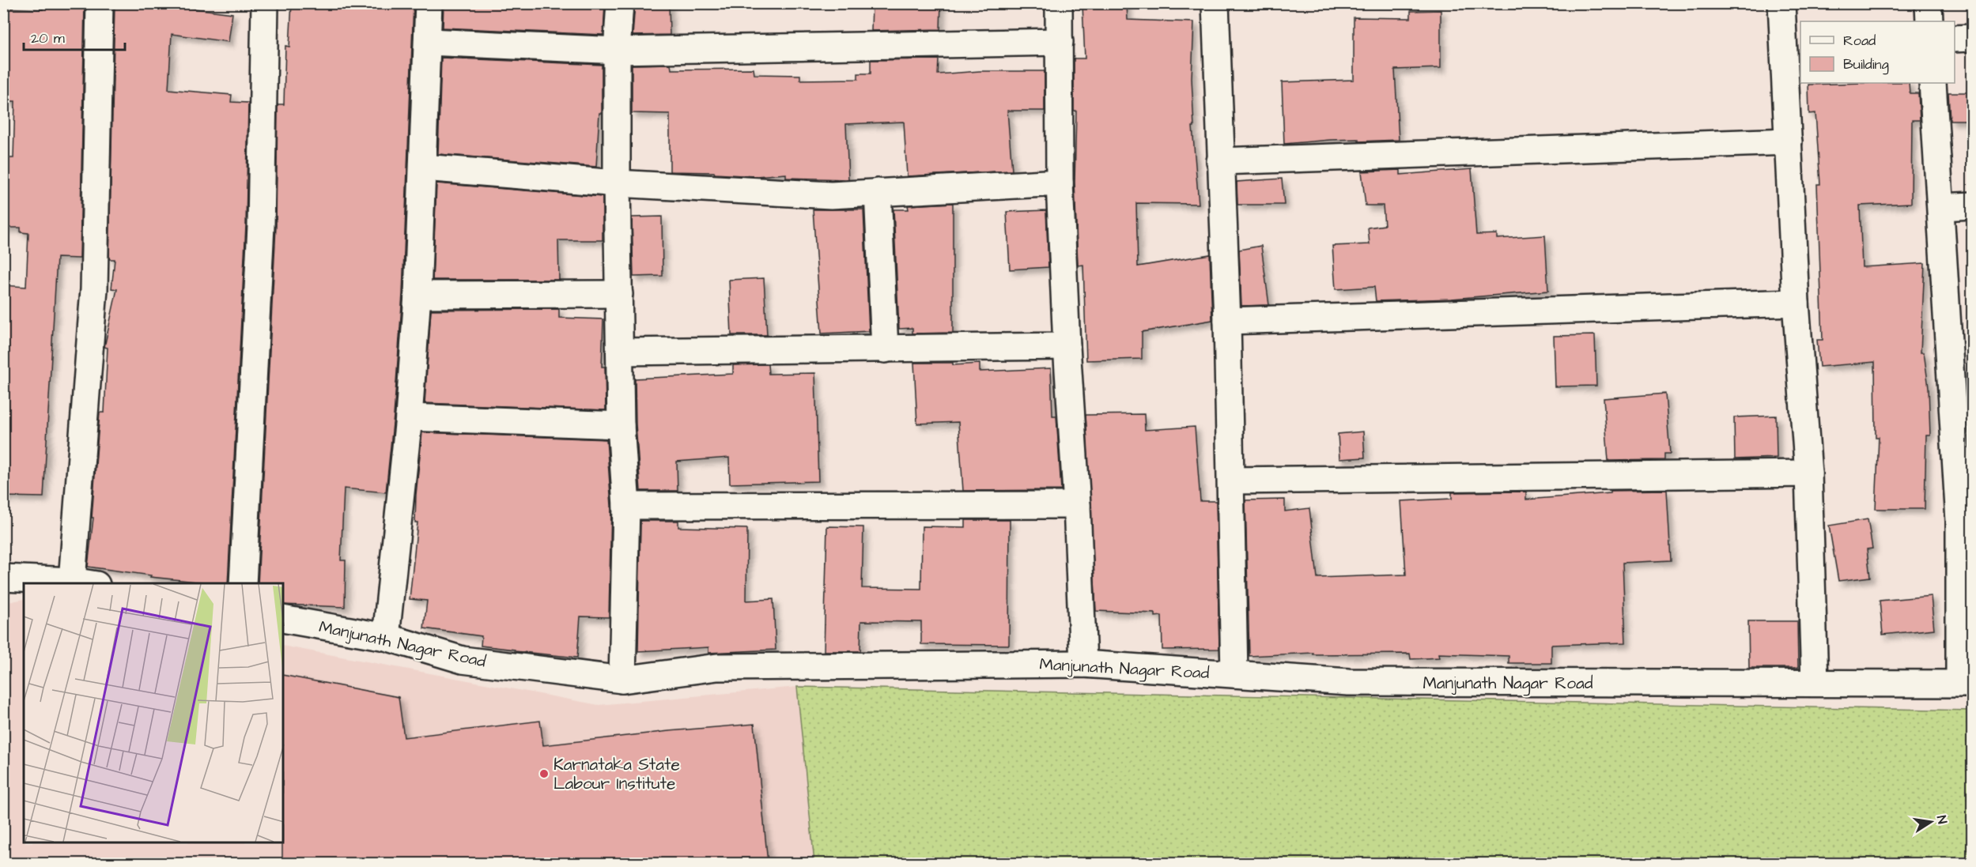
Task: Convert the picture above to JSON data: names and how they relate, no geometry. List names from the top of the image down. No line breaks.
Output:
{"streets":{"street":["Manjunath Nagar Road"]},"places":["Karnataka State Labour Institute"],"legend":["Road","Building"],"scale_bar":"20 m","north":"right"}
